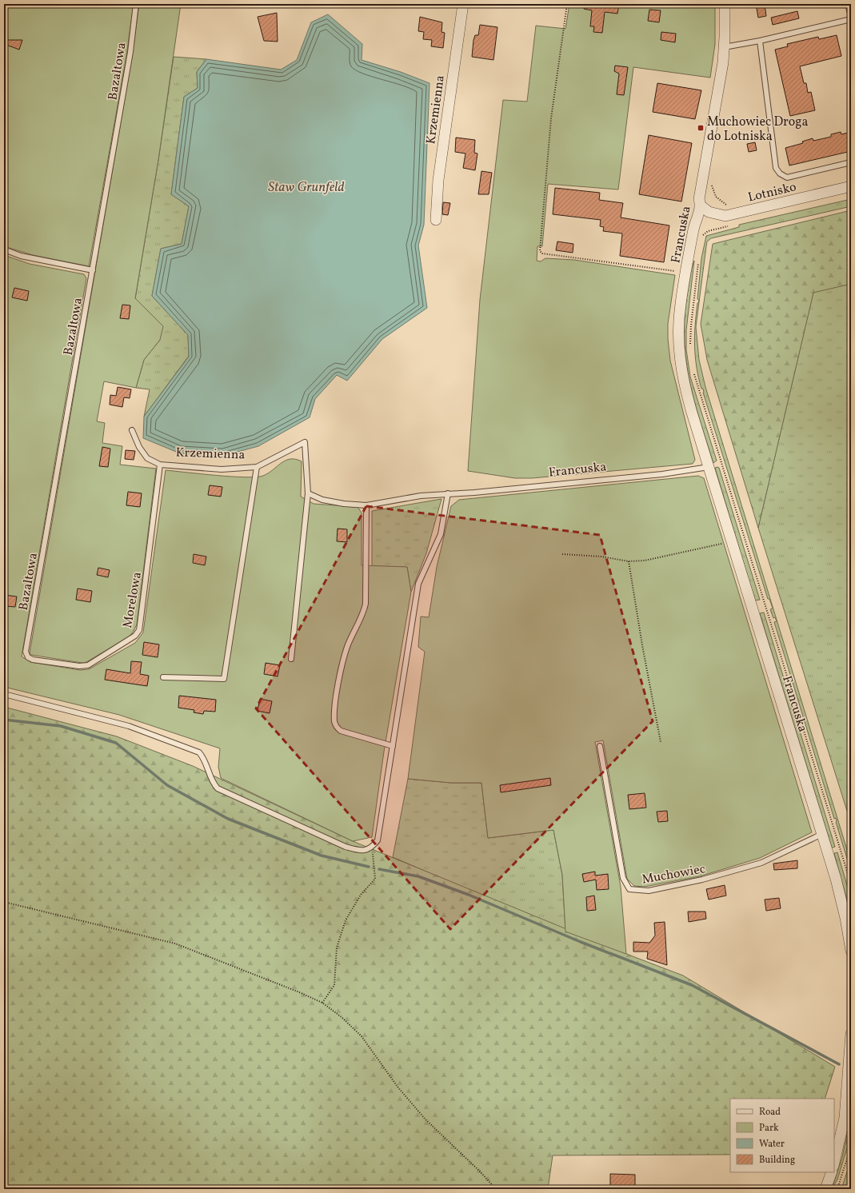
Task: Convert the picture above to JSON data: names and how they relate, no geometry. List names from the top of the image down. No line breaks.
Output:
{"streets":{"street":["Krzemienna","Lotnisko","Francuska"],"lane":["Bazaltowa","Morelowa","Muchowiec"]},"crossings":[["Bazaltowa","Morelowa"],["Krzemienna","Morelowa"],["Lotnisko","Francuska"],["Francuska","Muchowiec"]],"water":["Staw Grunfeld"],"places":{"transit":["Muchowiec Droga do Lotniska"]},"legend":["Road","Park","Water","Building"]}
